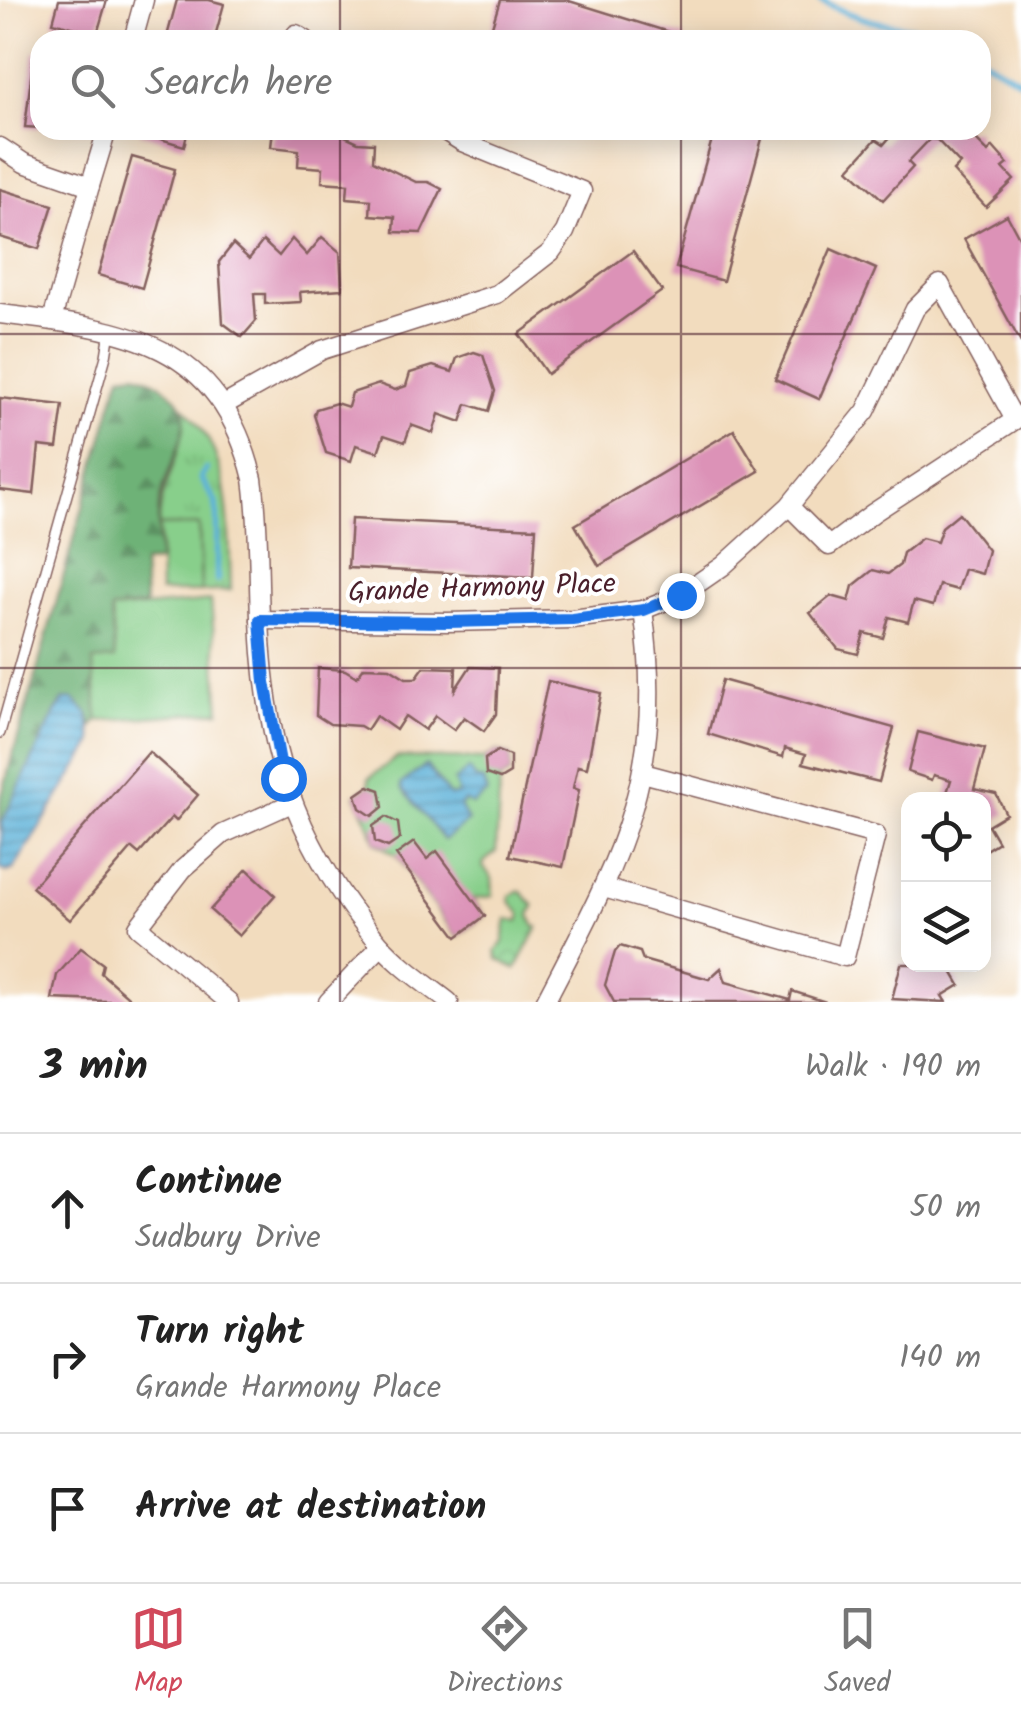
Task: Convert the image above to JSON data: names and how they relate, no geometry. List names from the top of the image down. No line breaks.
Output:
{"streets":{"street":["Grande Harmony Place"]},"page":{"search":"Search here","heading":["3 min","Walk · 190 m"],"list":[["Continue","Sudbury Drive","50 m"],["Turn right","Grande Harmony Place","140 m"],"Arrive at destination"],"nav":["Map","Directions","Saved"]}}
